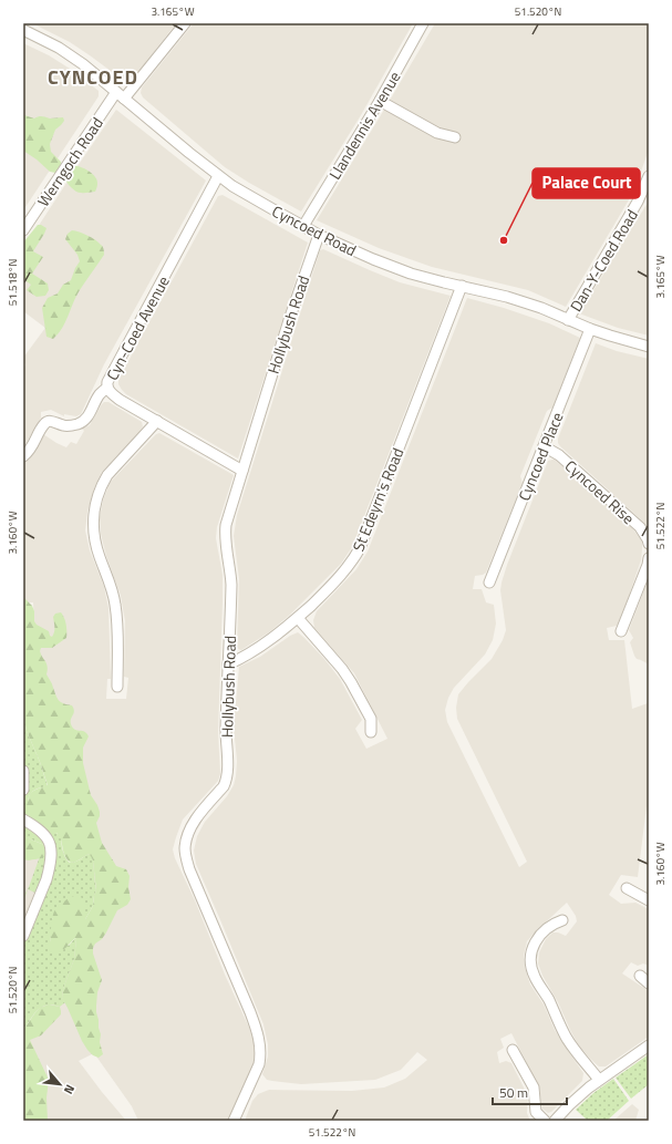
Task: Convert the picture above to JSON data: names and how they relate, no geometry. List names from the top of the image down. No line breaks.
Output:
{"streets":{"street":["Llandennis Avenue","Werngoch Road","Cyncoed Road","Dan-Y-Coed Road","Hollybush Road","Cyn-Coed Avenue","Cyncoed Place","Cyncoed Rise","St Edeyrn's Road"]},"crossings":[["Llandennis Avenue","Cyncoed Road"],["Werngoch Road","Cyncoed Road"],["Cyncoed Road","Dan-Y-Coed Road"],["Cyncoed Road","Hollybush Road"],["Cyncoed Road","Cyn-Coed Avenue"],["Cyncoed Road","Cyncoed Place"],["Cyncoed Road","St Edeyrn's Road"],["Hollybush Road","Cyn-Coed Avenue"],["Hollybush Road","St Edeyrn's Road"],["Cyncoed Place","Cyncoed Rise"]],"districts":["CYNCOED"],"places":["Palace Court"],"scale_bar":"50 m","north":"bottom right","coordinates":["3.165°W","51.520°N","51.518°N","51.522°N","3.160°W"]}
